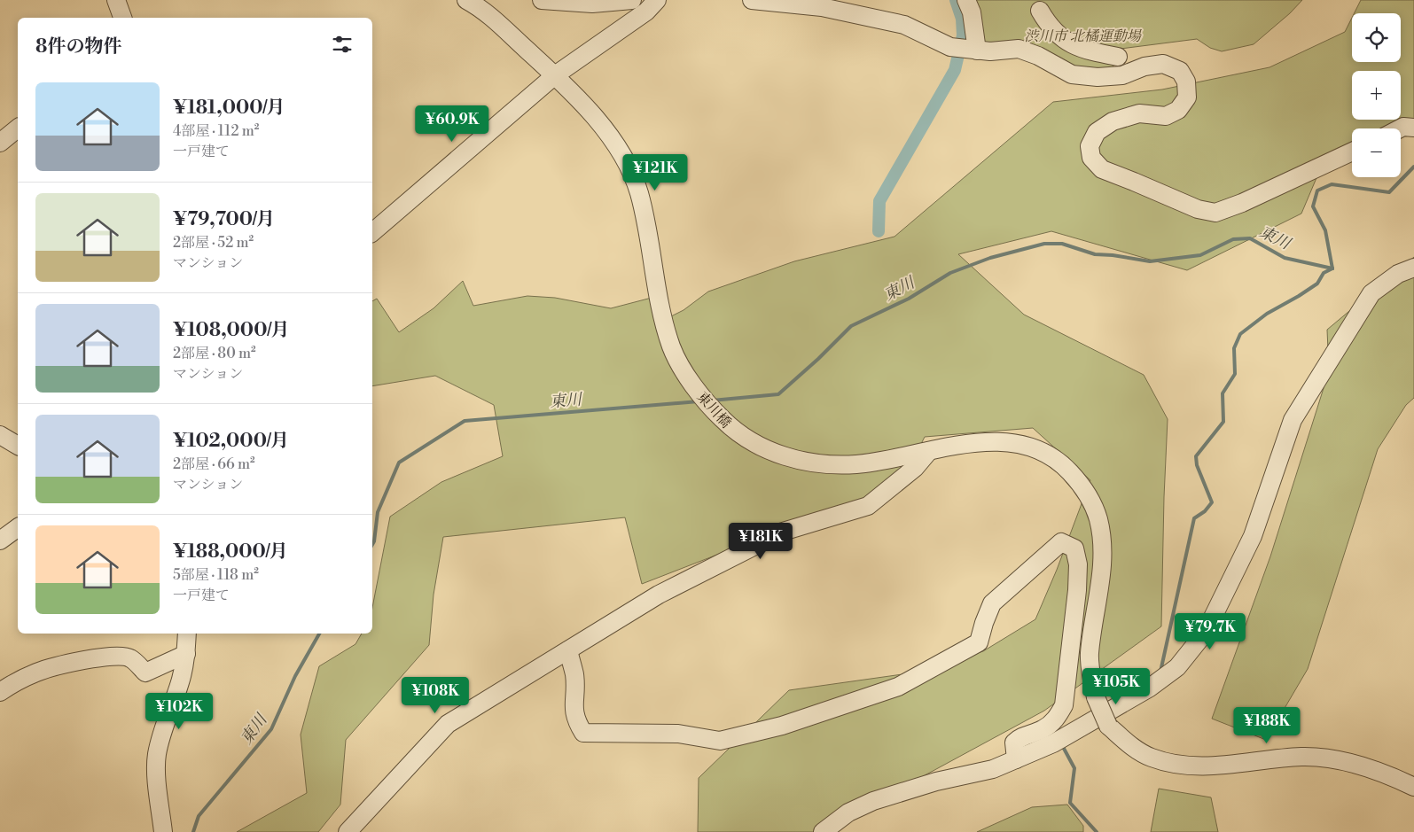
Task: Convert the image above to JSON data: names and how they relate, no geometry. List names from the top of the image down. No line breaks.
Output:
{"streets":{"street":["東川橋"]},"water":["東川"],"parks":["渋川市 北橘運動場"],"page":{"map_buttons":["+","−"],"heading":"8件の物件","list":[{"name":"¥181,000/月","note":"4部屋 · 112 m² · 一戸建て"},{"name":"¥79,700/月","note":"2部屋 · 52 m² · マンション"},{"name":"¥108,000/月","note":"2部屋 · 80 m² · マンション"},{"name":"¥102,000/月","note":"2部屋 · 66 m² · マンション"},{"name":"¥188,000/月","note":"5部屋 · 118 m² · 一戸建て"}],"price":["¥60.9K","¥121K","¥181K","¥79.7K","¥105K","¥108K","¥102K","¥188K"]}}
